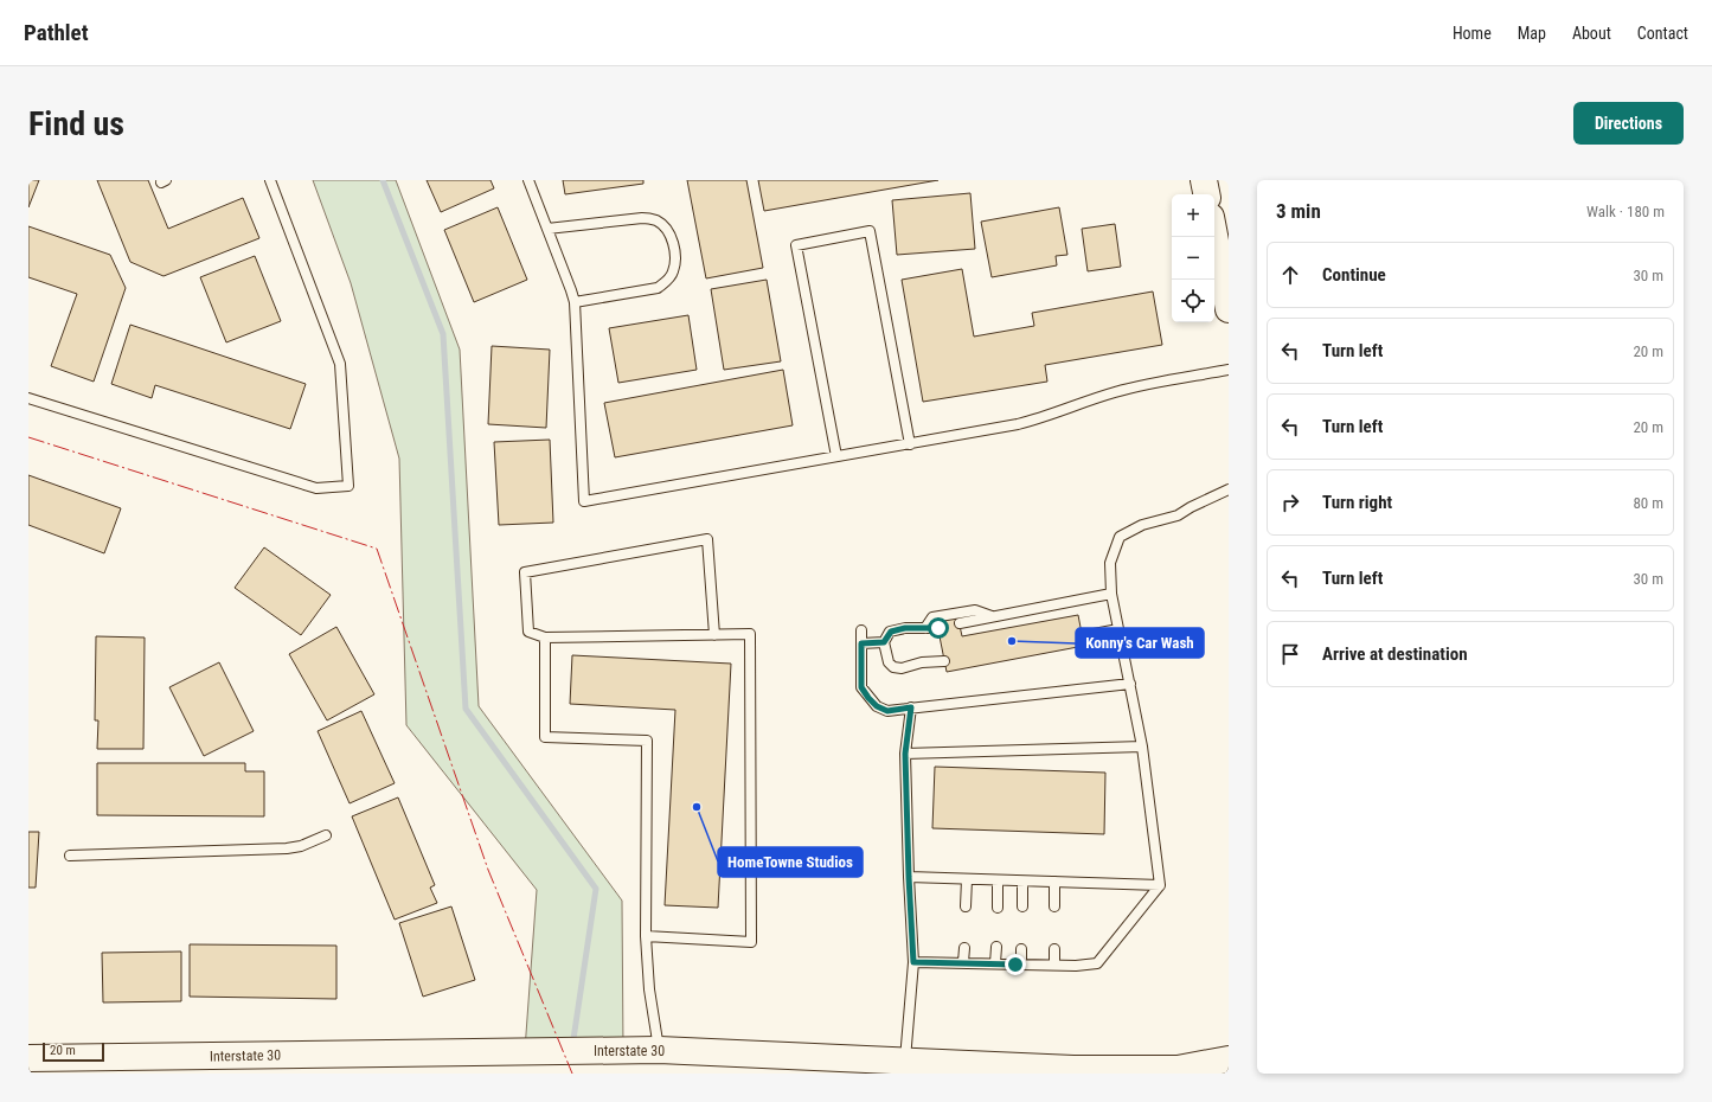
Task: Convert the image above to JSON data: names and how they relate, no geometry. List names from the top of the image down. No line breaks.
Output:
{"streets":{"main road":["Interstate 30"]},"places":["Konny's Car Wash","HomeTowne Studios"],"scale_bar":"20 m","page":{"header":"Pathlet","nav":["Home","Map","About","Contact"],"buttons":"Directions","title":"Find us","heading":["3 min","Walk · 180 m"],"map_buttons":["+","−"],"list":[["Continue","30 m"],["Turn left","20 m"],["Turn left","20 m"],["Turn right","80 m"],["Turn left","30 m"],"Arrive at destination"],"scale":"20 m"}}
